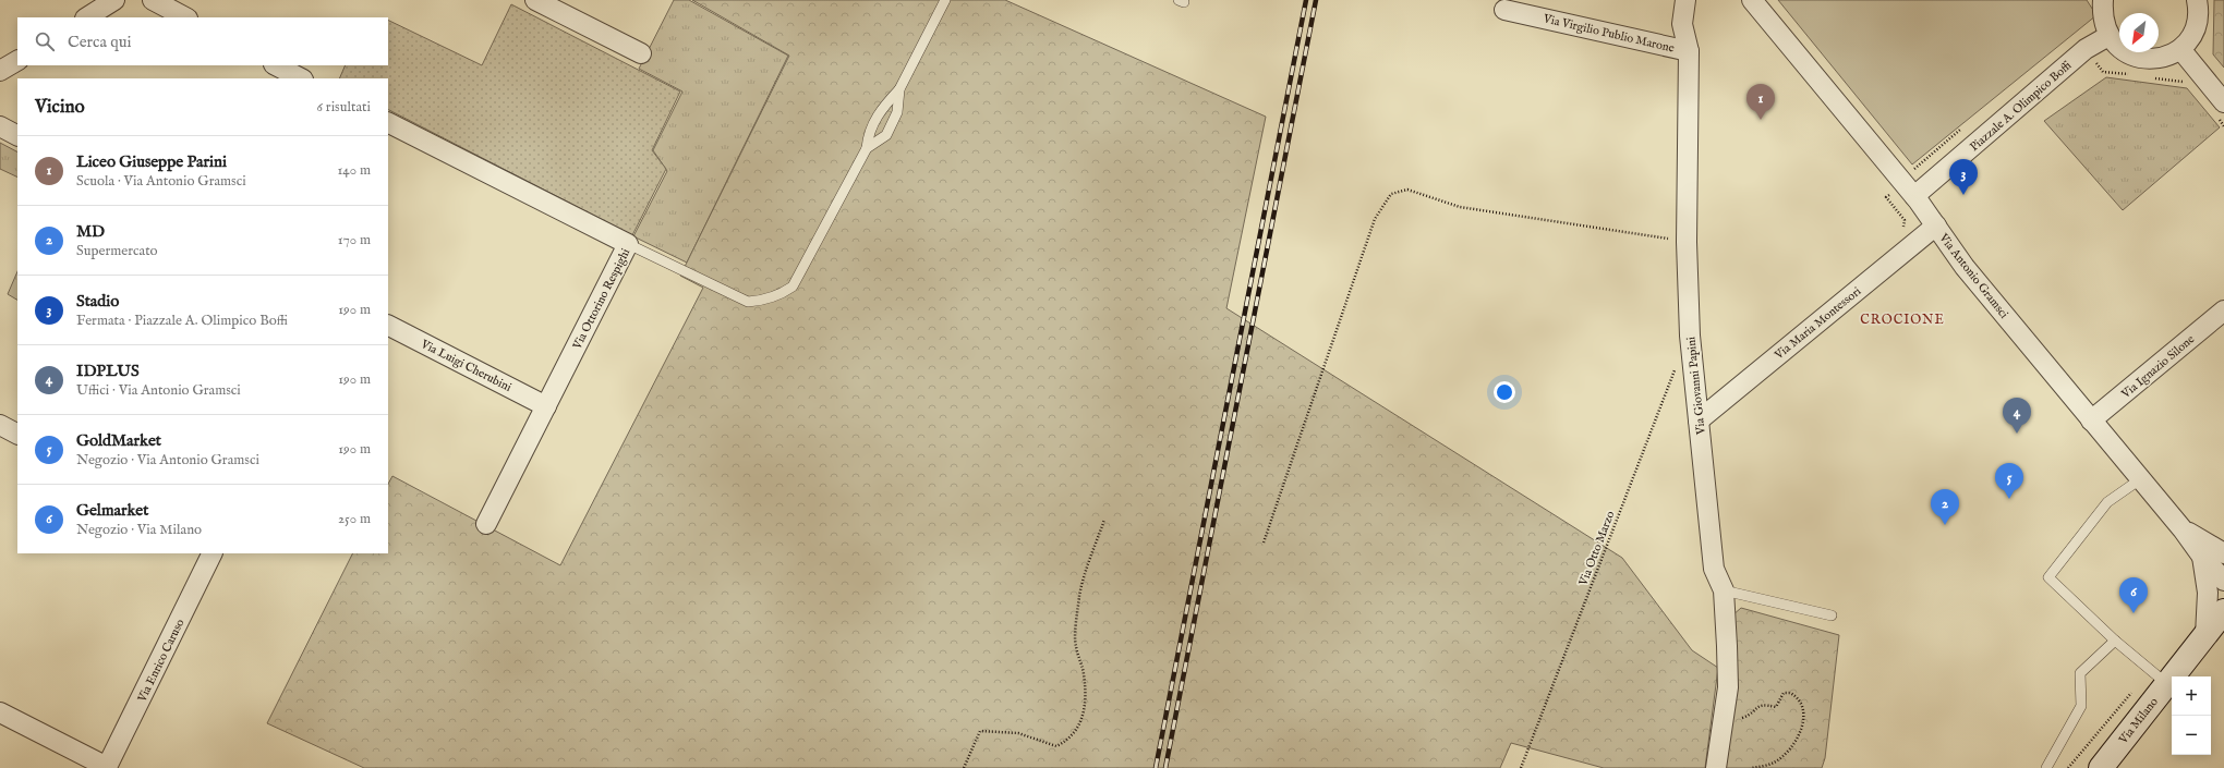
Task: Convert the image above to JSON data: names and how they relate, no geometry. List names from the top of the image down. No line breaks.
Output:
{"streets":{"main road":["Via Milano"],"street":["Via Virgilio Publio Marone","Piazzale A. Olimpico Boffi","Via Antonio Gramsci","Via Ottorino Respighi","Via Maria Montessori","Via Luigi Cherubini","Via Ignazio Silone","Via Giovanni Papini","Via Enrico Caruso"],"path":["Via Otto Marzo"]},"crossings":[["Via Virgilio Publio Marone","Via Giovanni Papini"],["Piazzale A. Olimpico Boffi","Via Antonio Gramsci"],["Via Antonio Gramsci","Via Maria Montessori"],["Via Antonio Gramsci","Via Ignazio Silone"],["Via Antonio Gramsci","Via Milano"],["Via Ottorino Respighi","Via Luigi Cherubini"],["Via Maria Montessori","Via Giovanni Papini"]],"districts":["CROCIONE"],"north":"bottom left","page":{"search":"Cerca qui","heading":["Vicino","6 risultati"],"pins":["1","3","4","5","2","6"],"list":[{"mark":"1","name":"Liceo Giuseppe Parini","note":"Scuola · Via Antonio Gramsci","value":"140 m"},{"mark":"2","name":"MD","note":"Supermercato","value":"170 m"},{"mark":"3","name":"Stadio","note":"Fermata · Piazzale A. Olimpico Boffi","value":"190 m"},{"mark":"4","name":"IDPLUS","note":"Uffici · Via Antonio Gramsci","value":"190 m"},{"mark":"5","name":"GoldMarket","note":"Negozio · Via Antonio Gramsci","value":"190 m"},{"mark":"6","name":"Gelmarket","note":"Negozio · Via Milano","value":"250 m"}],"map_buttons":["+","−"]}}
